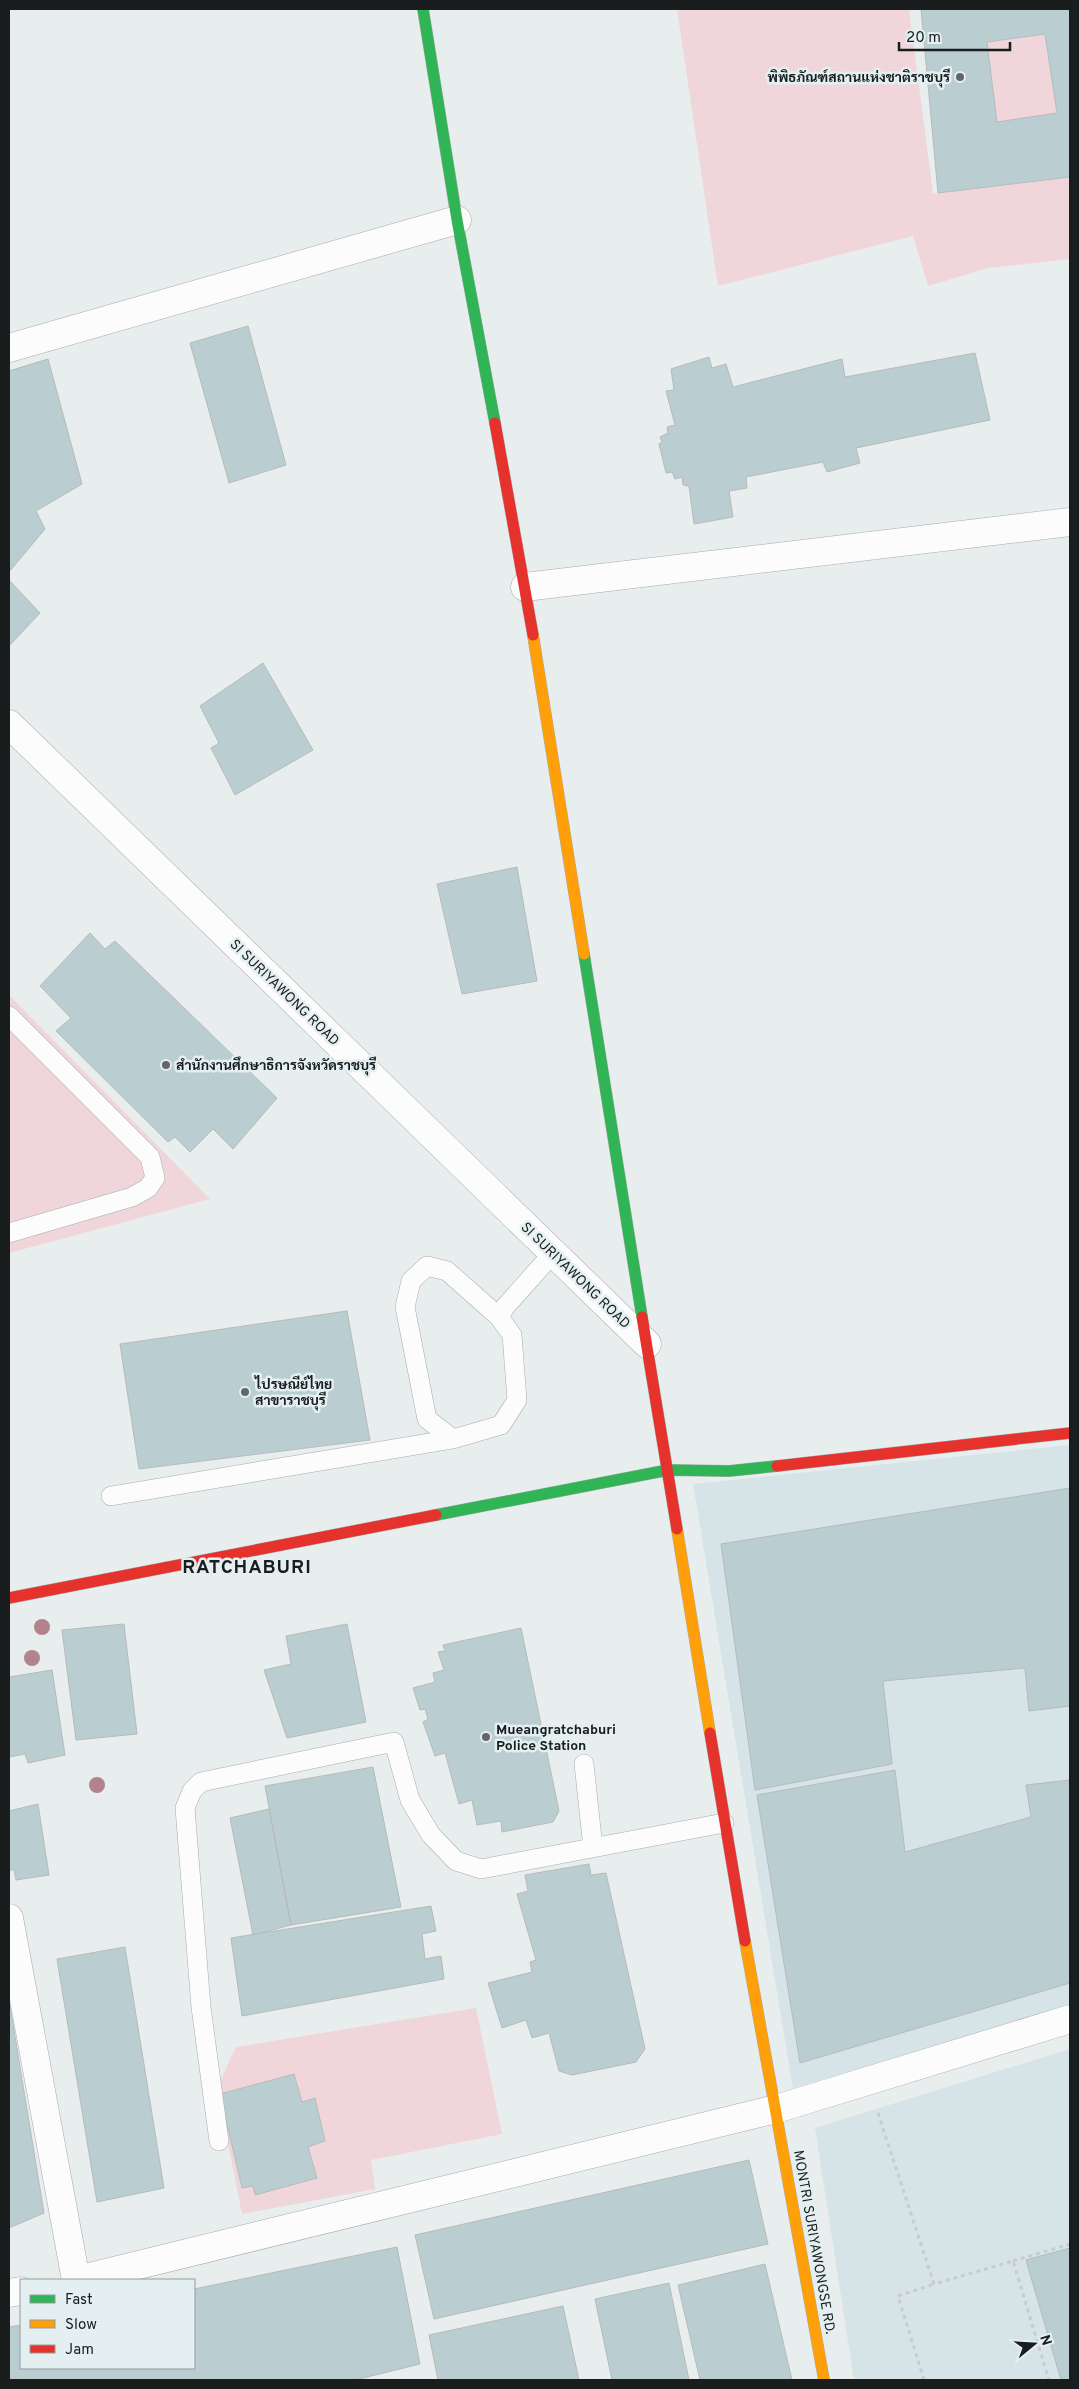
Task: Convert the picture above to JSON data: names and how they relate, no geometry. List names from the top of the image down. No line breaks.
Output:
{"streets":{"street":["SI SURIYAWONG ROAD","MONTRI SURIYAWONGSE RD."]},"crossings":[["SI SURIYAWONG ROAD","MONTRI SURIYAWONGSE RD."]],"districts":["RATCHABURI"],"places":["พิพิธภัณฑ์สถานแห่งชาติราชบุรี","สำนักงานศึกษาธิการจังหวัดราชบุรี","ไปรษณีย์ไทย สาขาราชบุรี","Mueangratchaburi Police Station"],"legend":["Fast","Slow","Jam"],"scale_bar":"20 m","north":"right"}
